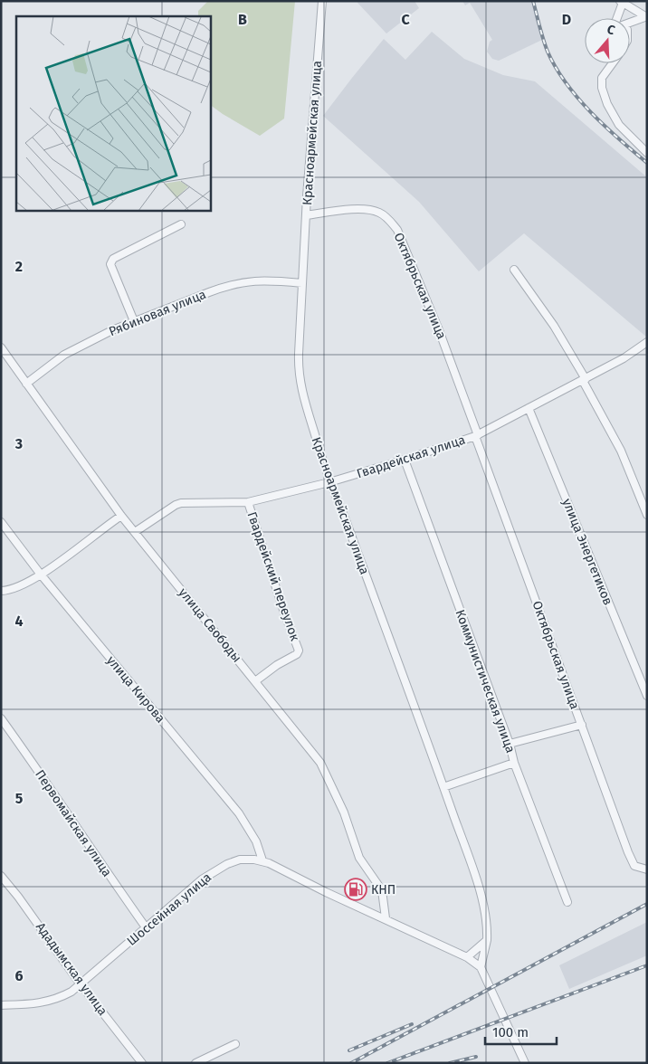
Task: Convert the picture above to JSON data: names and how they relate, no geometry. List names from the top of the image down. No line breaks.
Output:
{"streets":{"street":["Красноармейская улица","Октябрьская улица","Рябиновая улица","Гвардейская улица","улица Энергетиков","Гвардейский переулок","улица Свободы","Коммунистическая улица","улица Кирова","Первомайская улица","Шоссейная улица","Ададымская улица"]},"crossings":[["Красноармейская улица","Октябрьская улица"],["Красноармейская улица","Рябиновая улица"],["Красноармейская улица","Гвардейская улица"],["Красноармейская улица","Шоссейная улица"],["Октябрьская улица","Гвардейская улица"],["Рябиновая улица","улица Свободы"],["Гвардейская улица","улица Энергетиков"],["Гвардейская улица","Гвардейский переулок"],["Гвардейская улица","улица Свободы"],["Гвардейская улица","Коммунистическая улица"],["Гвардейский переулок","улица Свободы"],["улица Свободы","Шоссейная улица"],["улица Кирова","Шоссейная улица"],["Первомайская улица","Шоссейная улица"],["Шоссейная улица","Ададымская улица"]],"places":{"fuel station":["КНП"]},"scale_bar":"100 m","north":"top","grid":{"columns":["B","C","D"],"rows":["2","3","4","5","6"]}}
